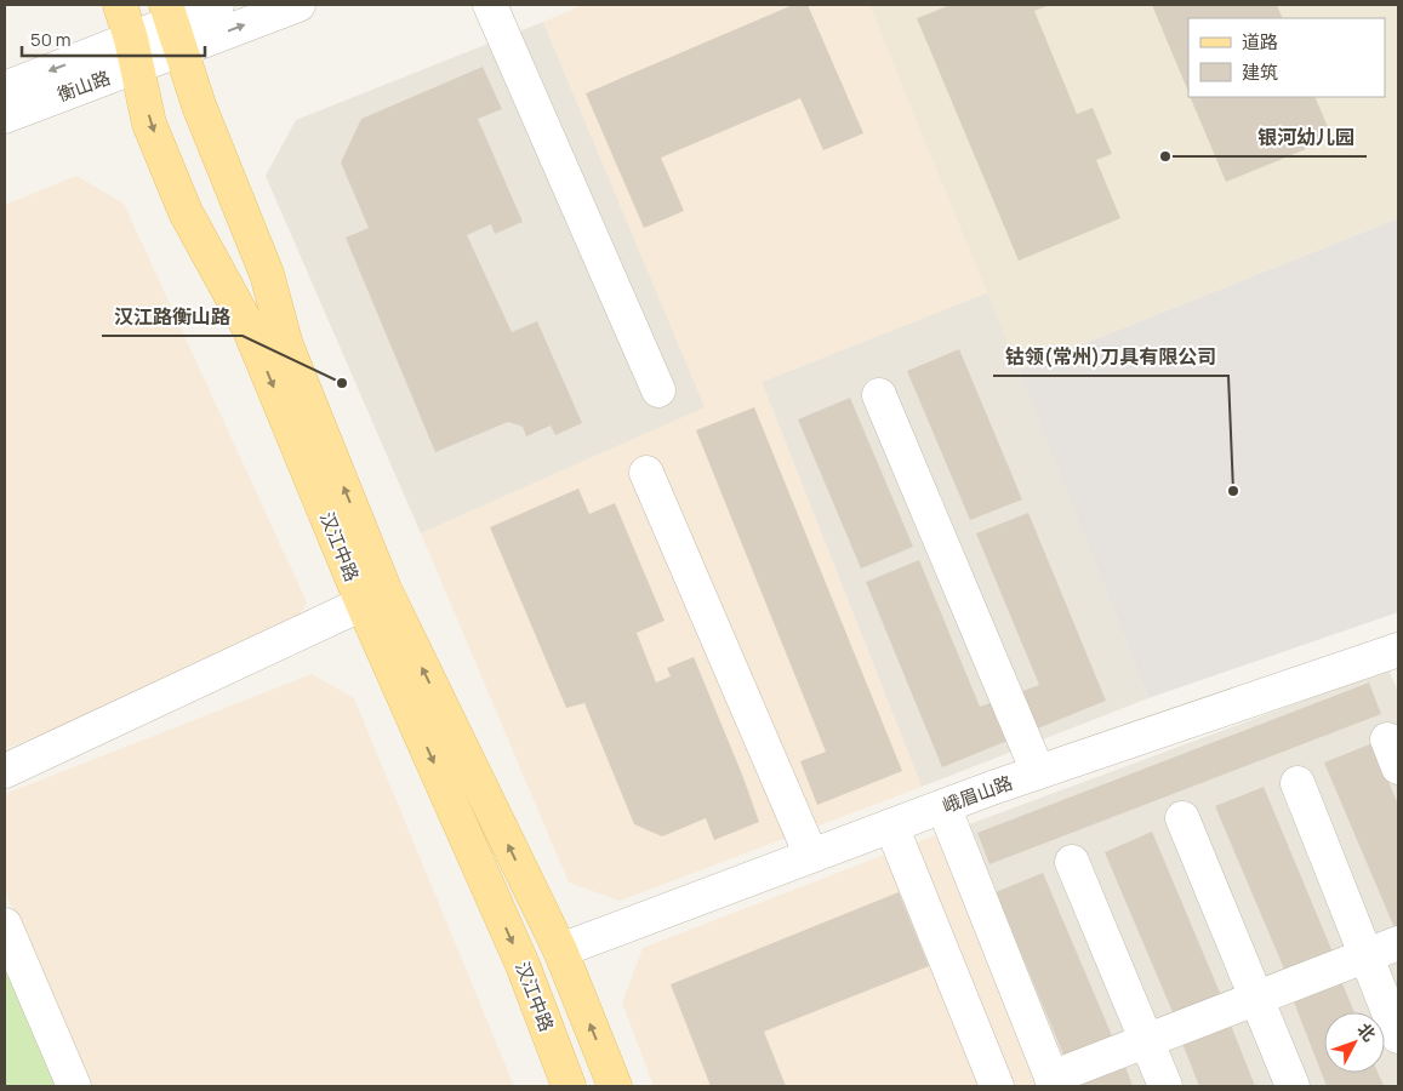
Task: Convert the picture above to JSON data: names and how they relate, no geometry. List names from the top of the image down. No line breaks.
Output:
{"streets":{"main road":["汉江中路"],"street":["衡山路","峨眉山路"]},"crossings":[["衡山路","汉江中路"],["汉江中路","峨眉山路"]],"places":["银河幼儿园","汉江路衡山路","钴领(常州)刀具有限公司"],"legend":["道路","建筑"],"scale_bar":"50 m","north":"top right"}
